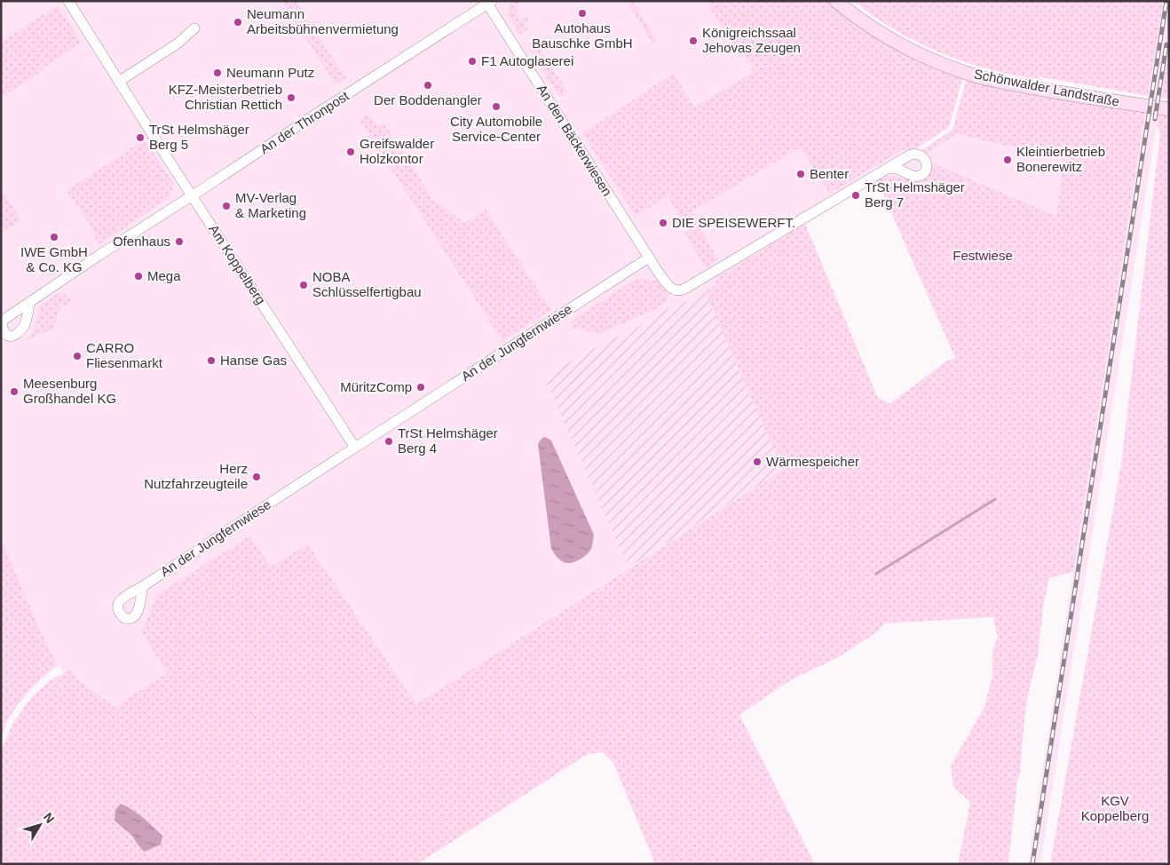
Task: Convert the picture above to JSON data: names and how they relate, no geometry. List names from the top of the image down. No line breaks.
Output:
{"streets":{"main road":["Schönwalder Landstraße"],"street":["An der Thronpost","An den Bäckerwiesen","Am Koppelberg","An der Jungfernwiese"]},"crossings":[["An der Thronpost","An den Bäckerwiesen"],["An der Thronpost","Am Koppelberg"],["An den Bäckerwiesen","An der Jungfernwiese"],["Am Koppelberg","An der Jungfernwiese"]],"parks":["Festwiese","KGV Koppelberg"],"places":["Autohaus Bauschke GmbH","Neumann Arbeitsbühnenvermietung","Königreichssaal Jehovas Zeugen","F1 Autoglaserei","Neumann Putz","Der Boddenangler","KFZ-Meisterbetrieb Christian Rettich","City Automobile Service-Center","TrSt Helmshäger Berg 5","Greifswalder Holzkontor","Kleintierbetrieb Bonerewitz","Benter","TrSt Helmshäger Berg 7","MV-Verlag & Marketing","DIE SPEISEWERFT.","IWE GmbH & Co. KG","Ofenhaus","Mega","NOBA Schlüsselfertigbau","CARRO Fliesenmarkt","Hanse Gas","MüritzComp","Meesenburg Großhandel KG","TrSt Helmshäger Berg 4","Wärmespeicher","Herz Nutzfahrzeugteile"],"north":"top right"}
